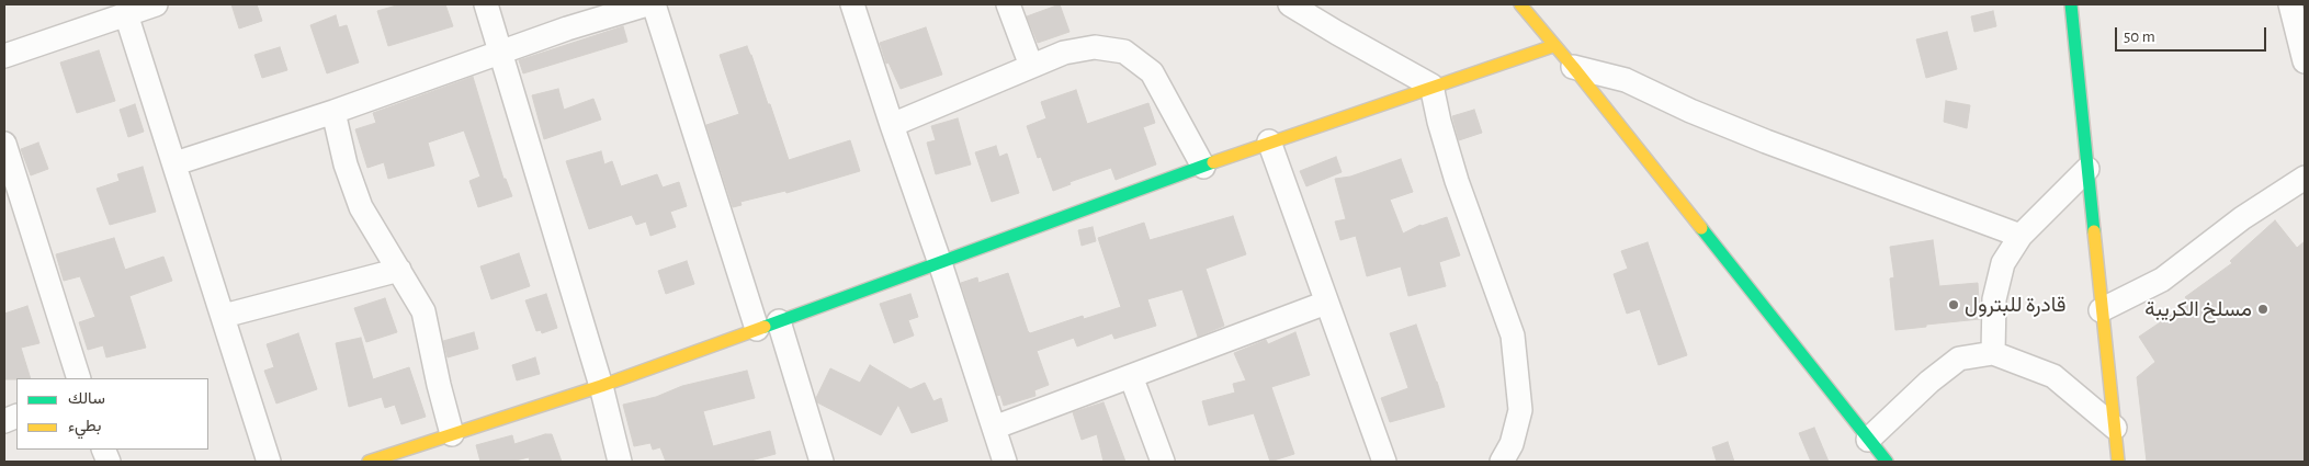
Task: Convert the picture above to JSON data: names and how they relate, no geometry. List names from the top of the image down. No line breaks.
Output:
{"places":["قادرة للبترول","مسلخ الكريبة"],"legend":["سالك","بطيء"],"scale_bar":"50 m"}
